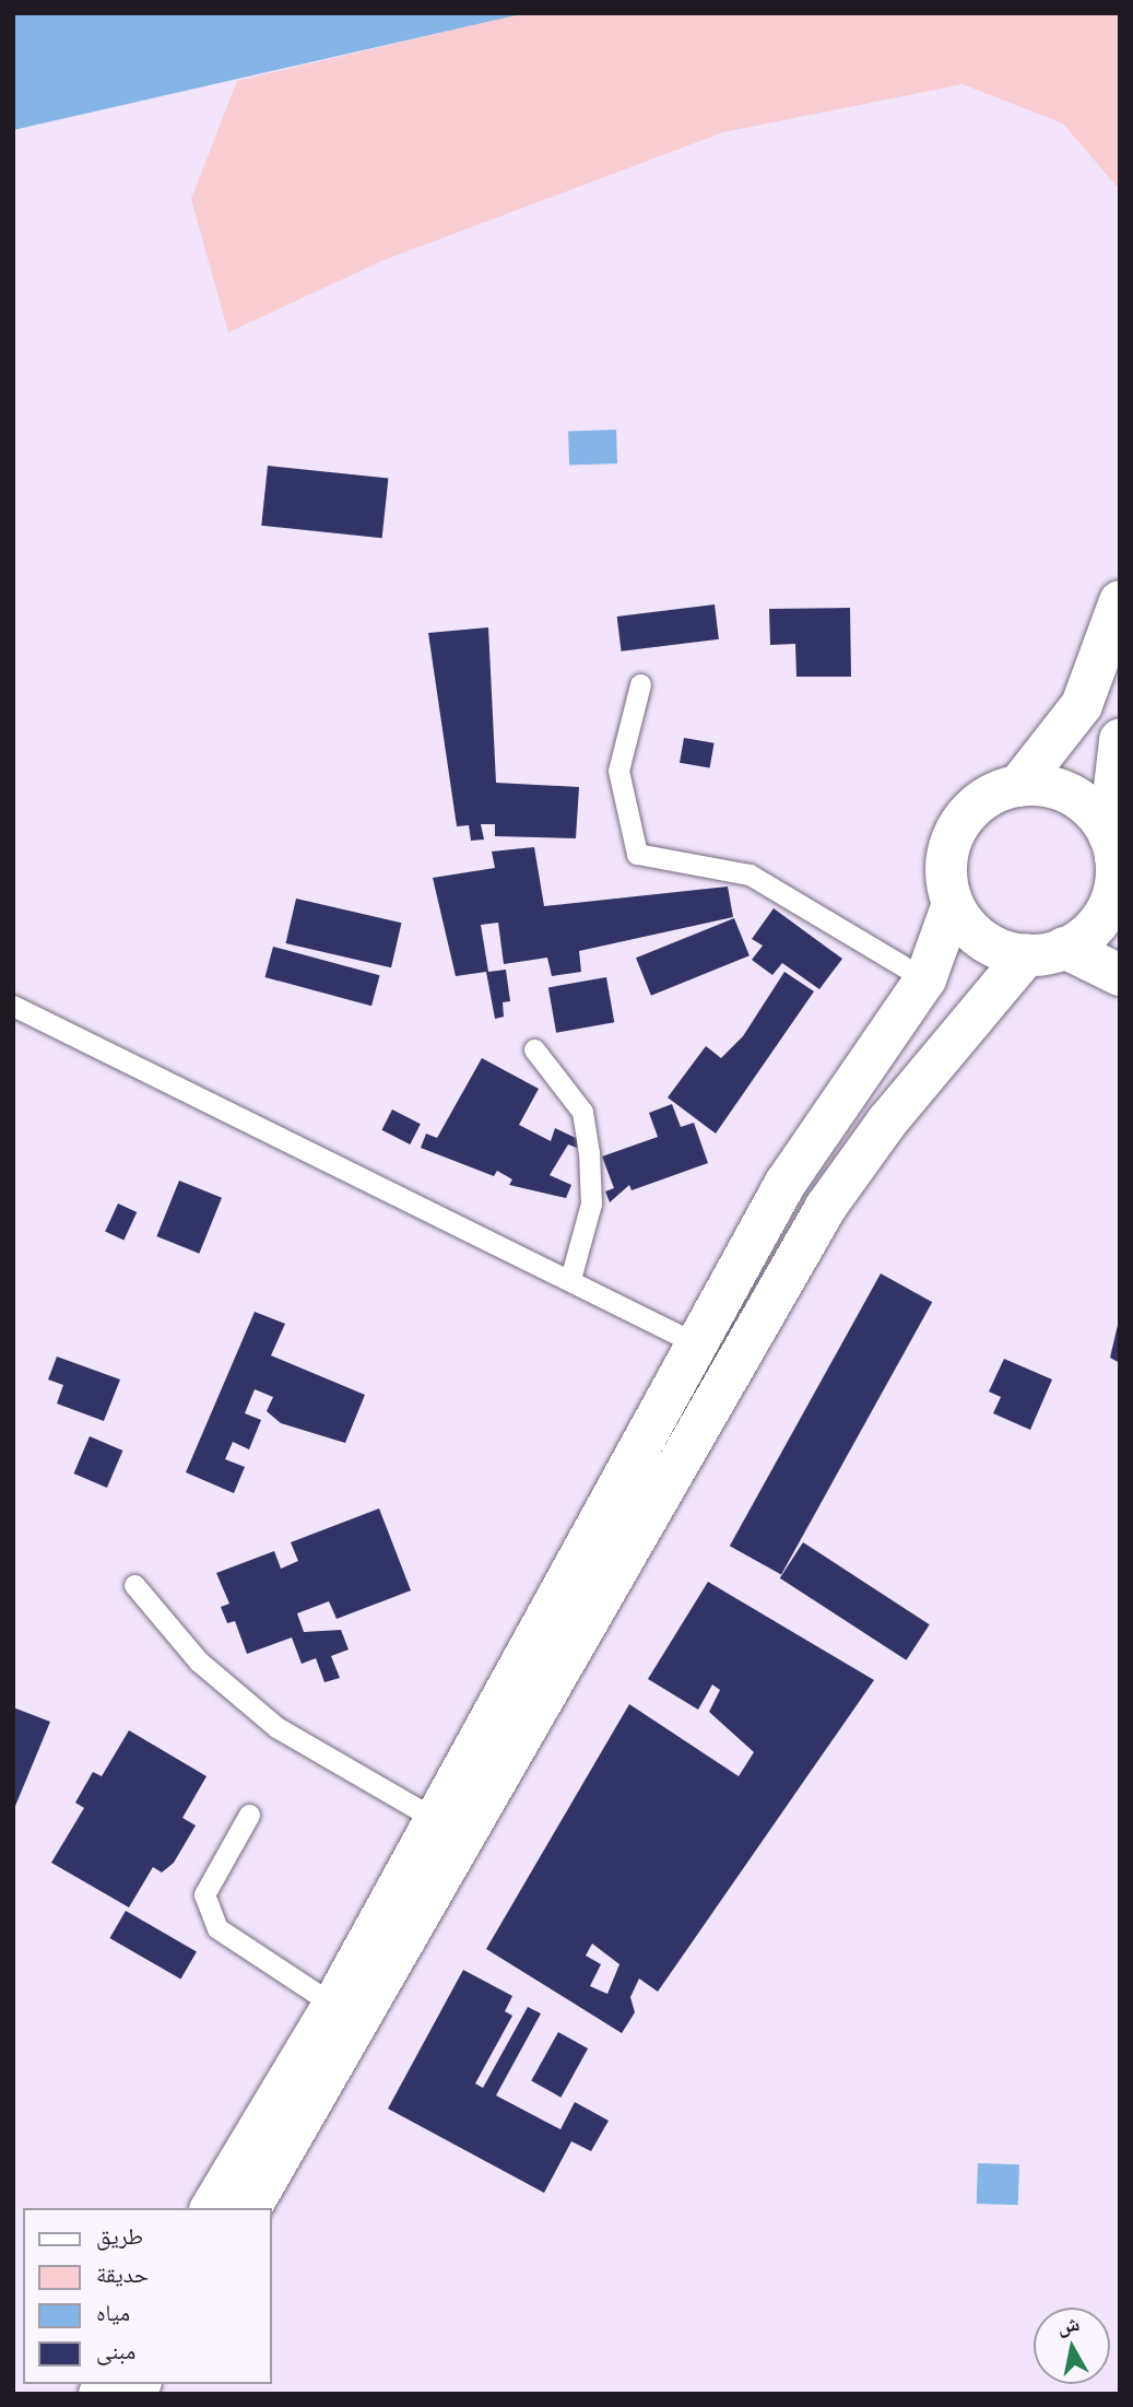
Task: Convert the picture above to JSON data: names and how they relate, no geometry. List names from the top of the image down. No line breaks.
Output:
{"legend":["طريق","حديقة","مياه","مبنى"],"north":"top"}
